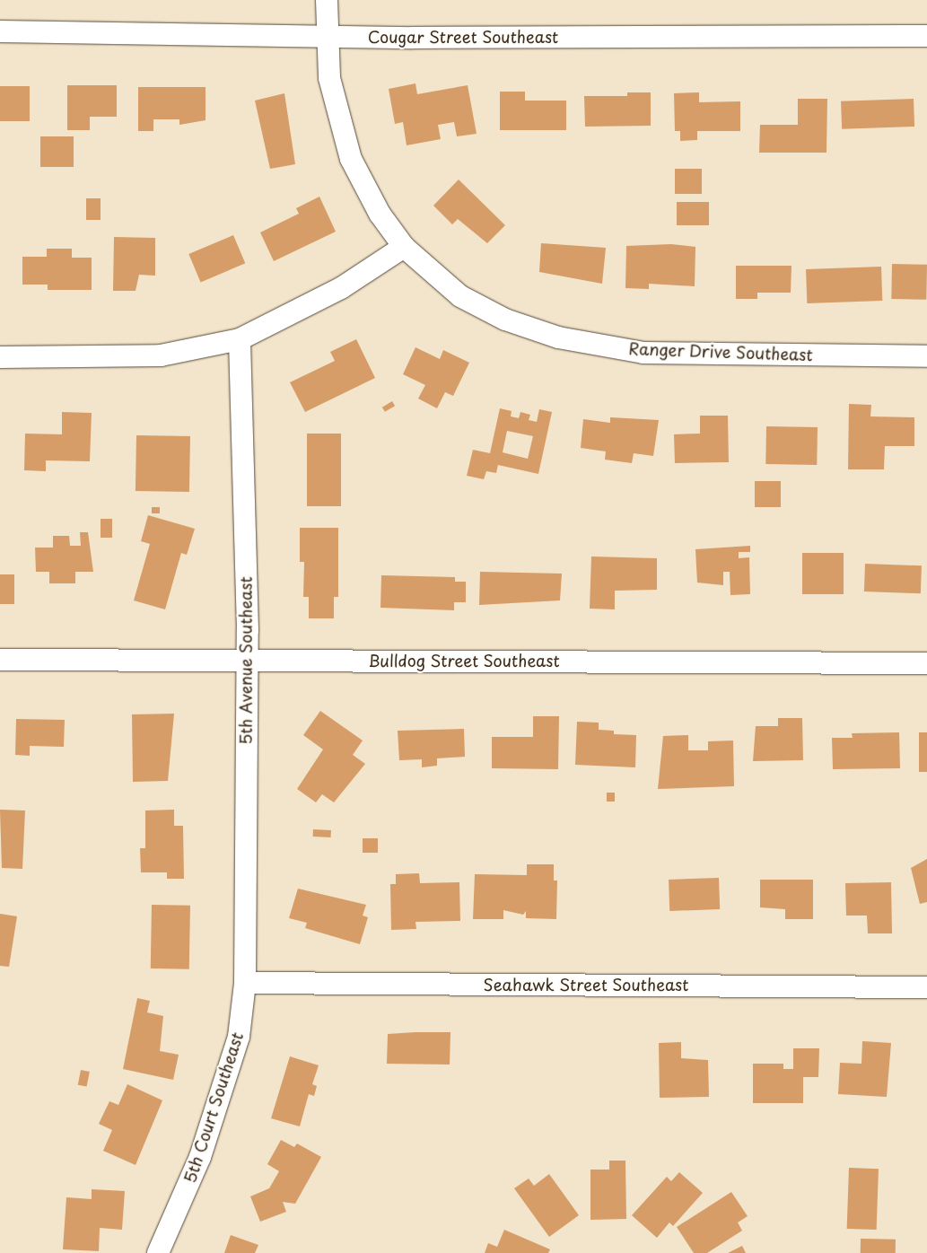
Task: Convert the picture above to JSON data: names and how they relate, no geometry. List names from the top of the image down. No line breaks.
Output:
{"streets":{"street":["Cougar Street Southeast","Ranger Drive Southeast","5th Avenue Southeast","Bulldog Street Southeast","Seahawk Street Southeast","5th Court Southeast"]},"crossings":[["Cougar Street Southeast","Ranger Drive Southeast"],["5th Avenue Southeast","Bulldog Street Southeast"],["5th Avenue Southeast","Seahawk Street Southeast"],["5th Avenue Southeast","5th Court Southeast"],["Seahawk Street Southeast","5th Court Southeast"]]}
